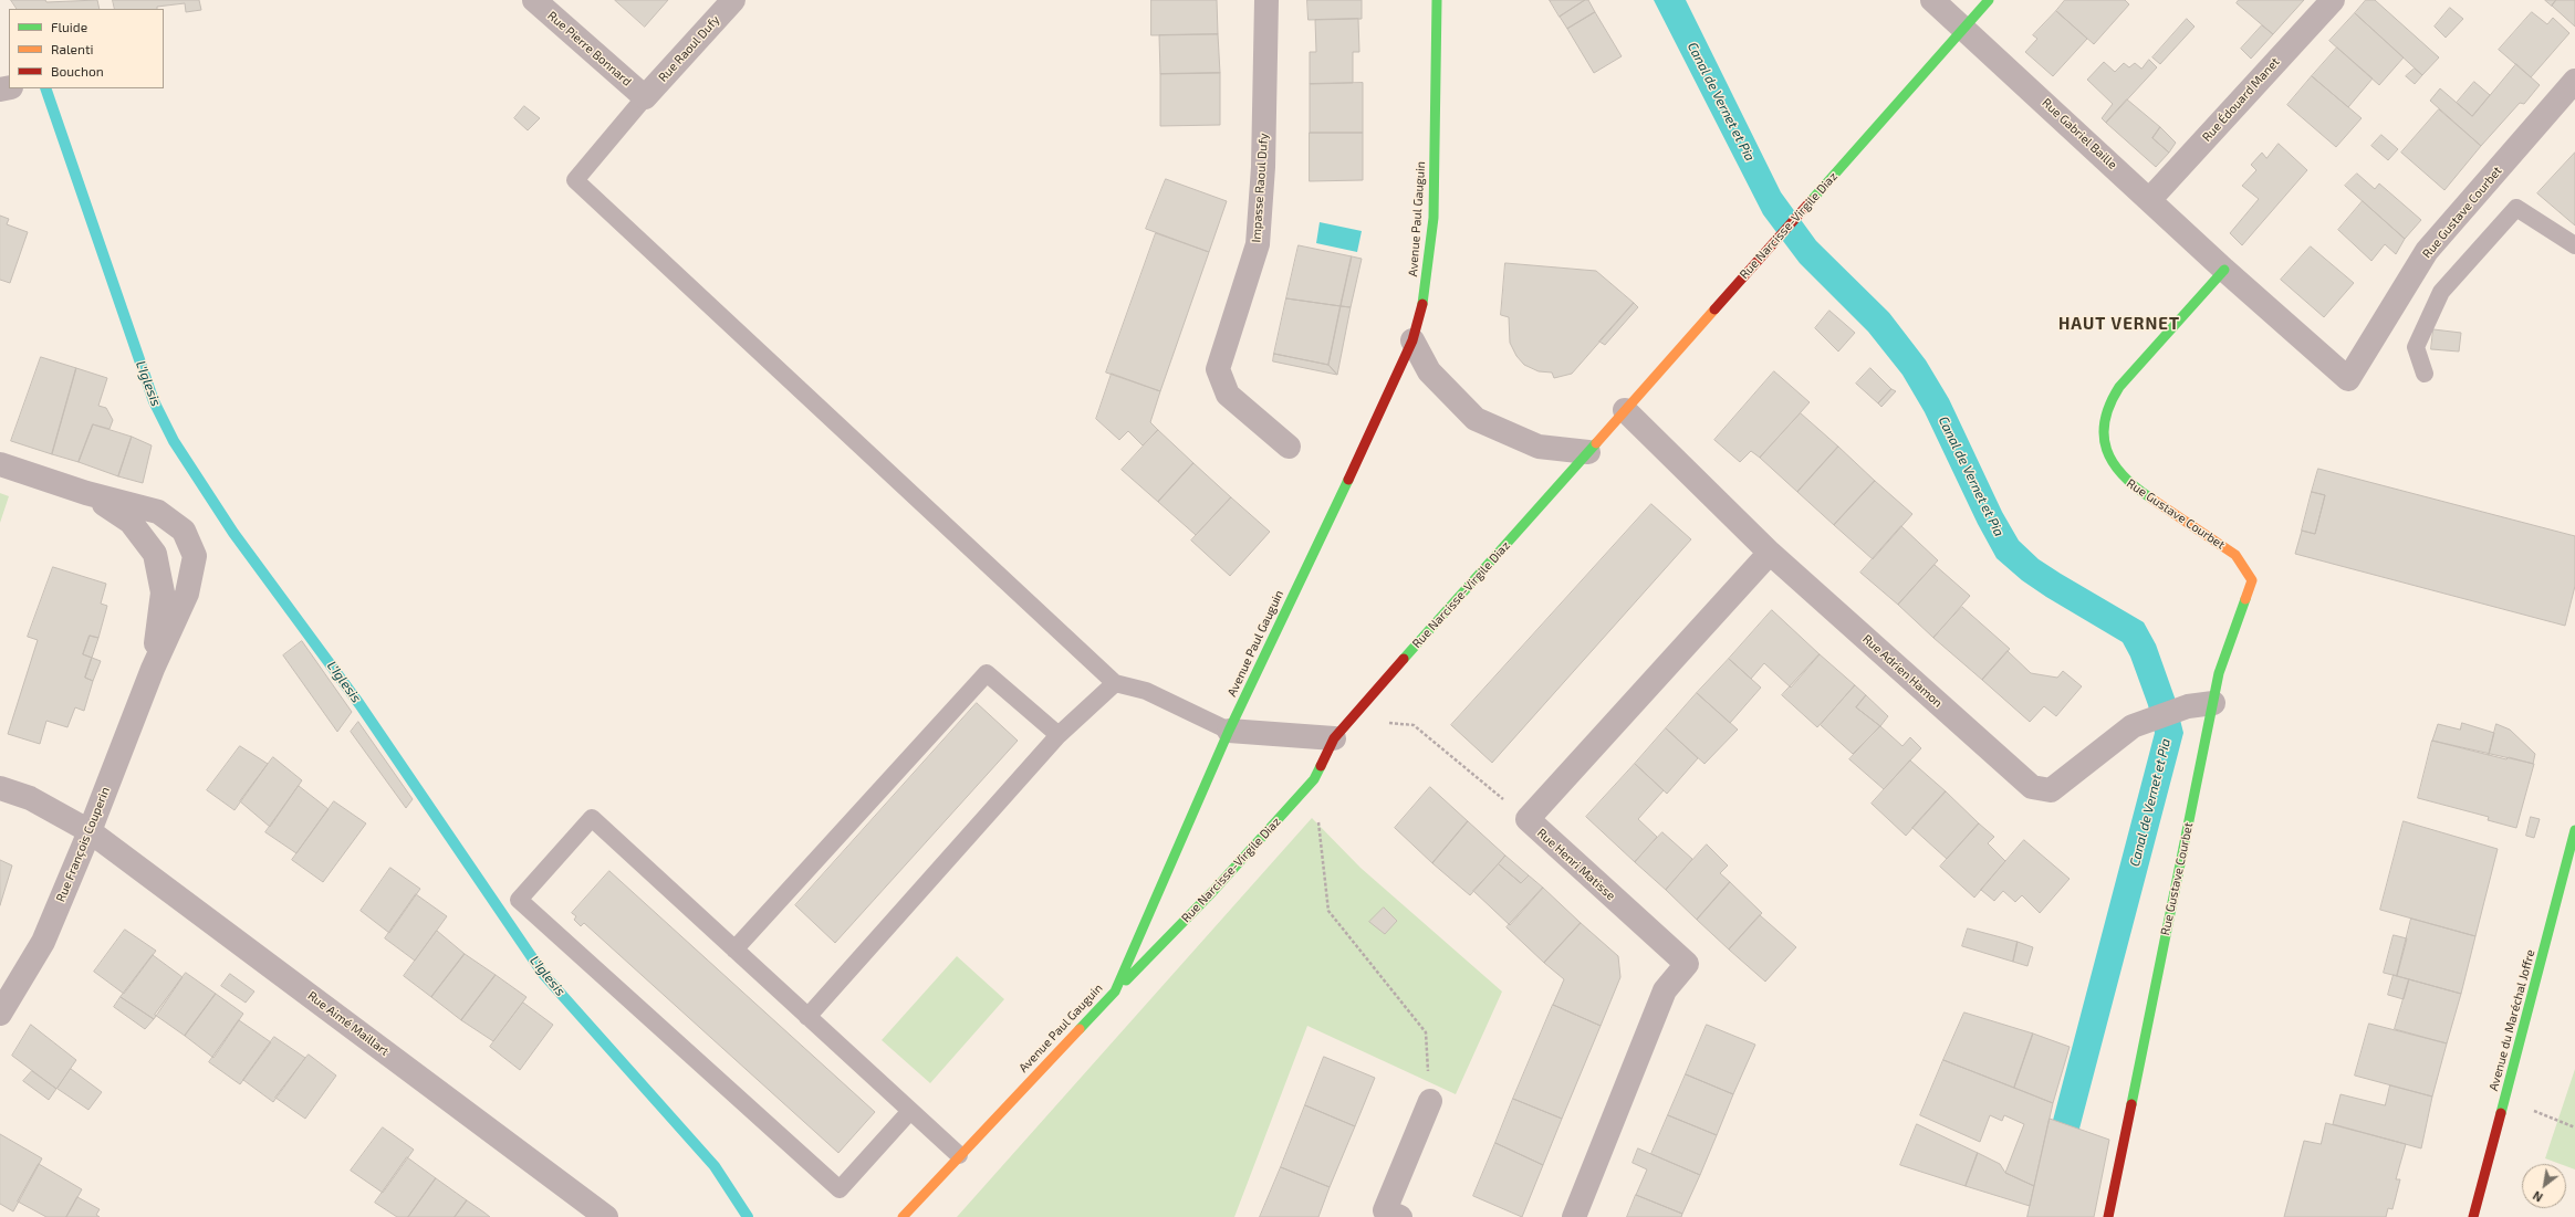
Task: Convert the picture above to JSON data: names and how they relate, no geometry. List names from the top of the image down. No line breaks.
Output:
{"streets":{"street":["Rue Pierre Bonnard","Rue Raoul Dufy","Rue Édouard Manet","Rue Gabriel Baille","Impasse Raoul Dufy","Rue Gustave Courbet","Avenue Paul Gauguin","Rue Narcisse-Virgile Diaz","Rue Adrien Hamon","Rue François Couperin","Rue Henri Matisse","Avenue du Maréchal Joffre","Rue Aimé Maillart"]},"crossings":[["Rue Pierre Bonnard","Rue Raoul Dufy"],["Rue Édouard Manet","Rue Gabriel Baille"],["Rue Gabriel Baille","Rue Gustave Courbet"],["Rue Gabriel Baille","Rue Narcisse-Virgile Diaz"],["Rue Gustave Courbet","Rue Adrien Hamon"],["Avenue Paul Gauguin","Rue Narcisse-Virgile Diaz"],["Rue Narcisse-Virgile Diaz","Rue Adrien Hamon"],["Rue Adrien Hamon","Rue Henri Matisse"],["Rue François Couperin","Rue Aimé Maillart"]],"districts":["HAUT VERNET"],"water":["Canal de Vernet et Pia","L'Iglesis"],"legend":["Fluide","Ralenti","Bouchon"],"north":"bottom left"}
